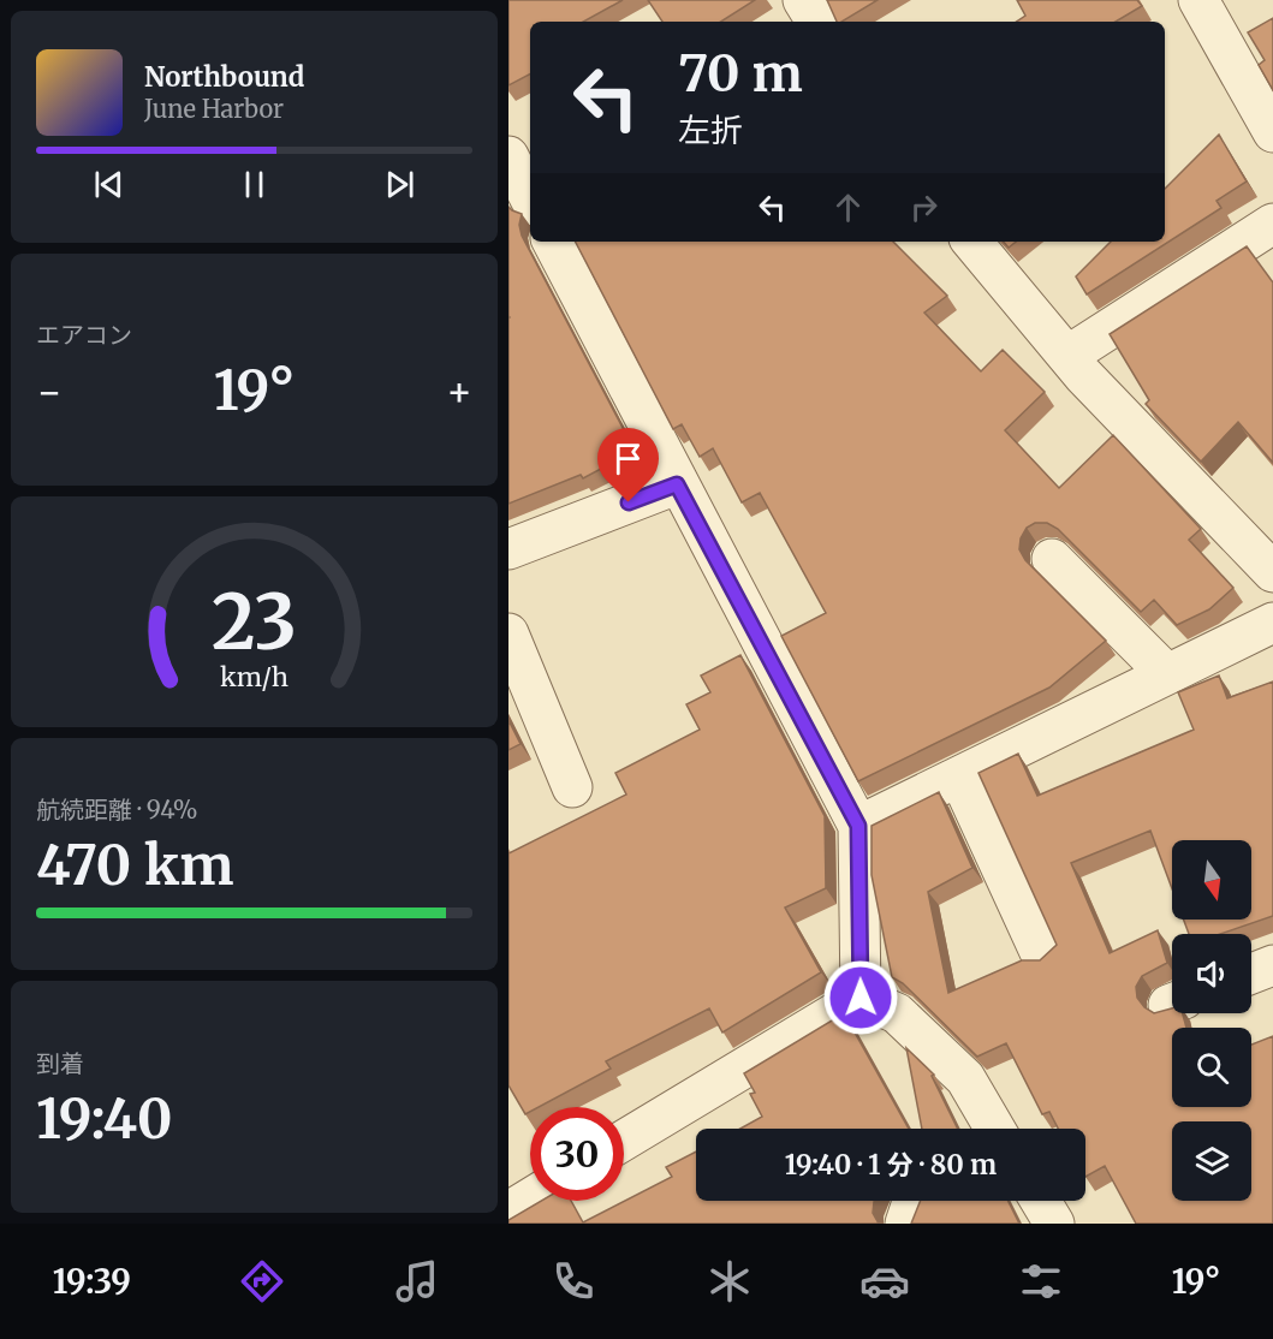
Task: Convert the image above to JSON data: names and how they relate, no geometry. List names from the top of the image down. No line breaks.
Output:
{"north":"bottom","page":{"turn":["70 m","左折"],"song":["Northbound","June Harbor"],"tile":["エアコン",["航続距離 · 94%","470 km"],["到着","19:40"]],"heat":["−","19°","+"],"limit":"30","trip":"19:40 · 1 分 · 80 m","tabs":["19:39","19°"],"gauge":["23","km/h"]}}
